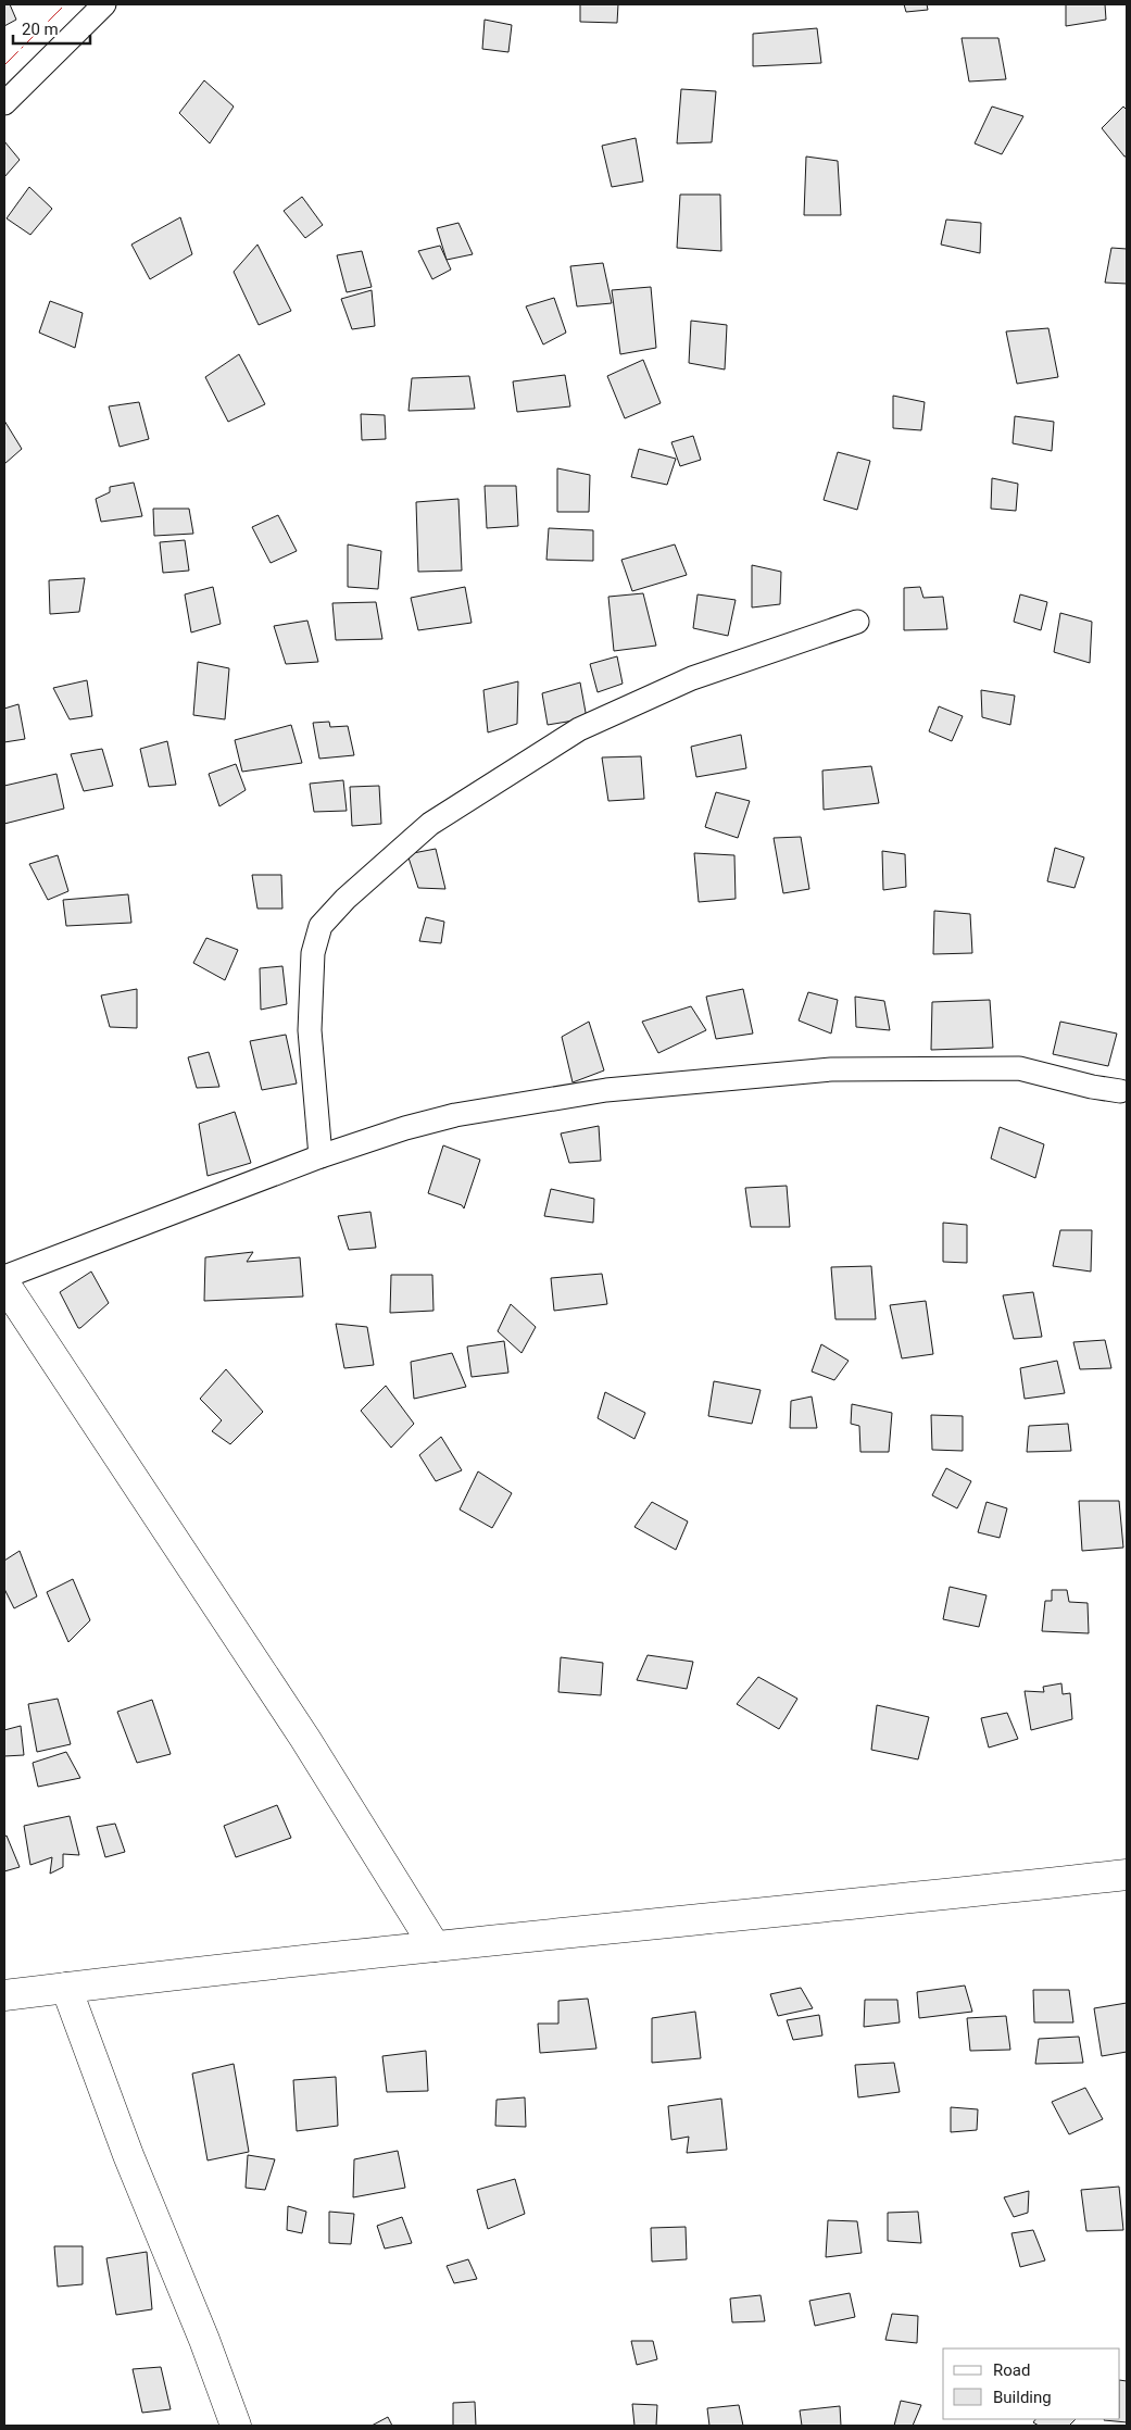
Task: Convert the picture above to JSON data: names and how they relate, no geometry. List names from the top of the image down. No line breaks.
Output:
{"legend":["Road","Building"],"scale_bar":"20 m"}
